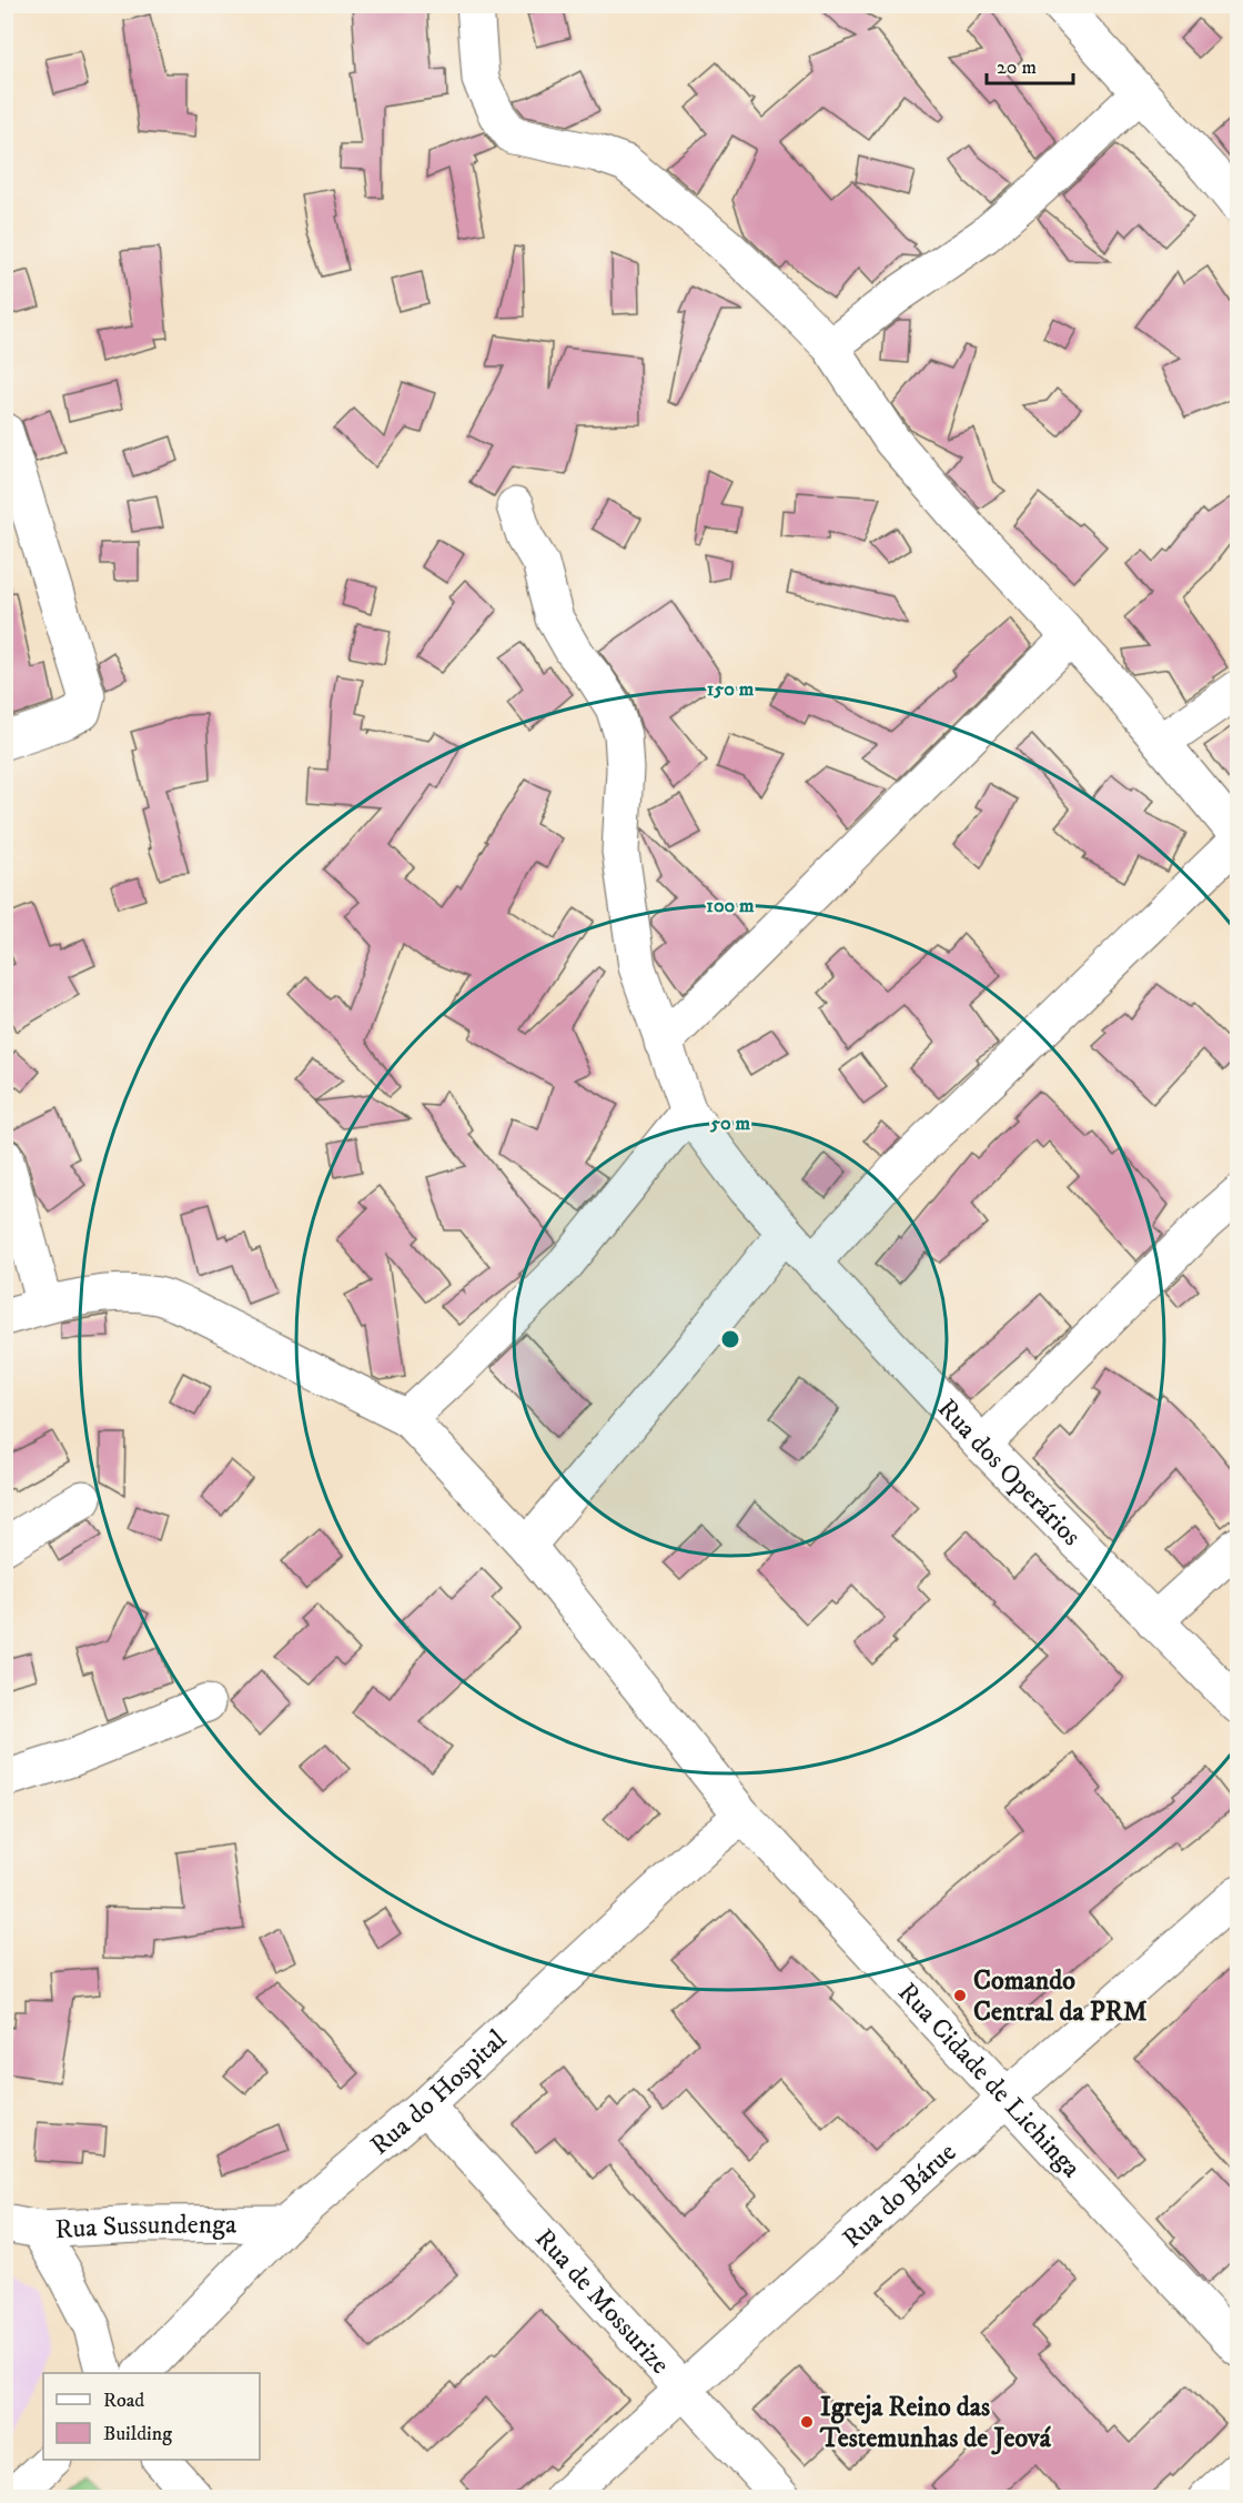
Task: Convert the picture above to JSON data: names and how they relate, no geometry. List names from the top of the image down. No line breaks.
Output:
{"streets":{"street":["Rua dos Operários","Rua Cidade de Lichinga","Rua do Hospital","Rua do Bárue","Rua Sussundenga","Rua de Mossurize"]},"crossings":[["Rua Cidade de Lichinga","Rua do Hospital"],["Rua Cidade de Lichinga","Rua do Bárue"],["Rua do Hospital","Rua Sussundenga"],["Rua do Hospital","Rua de Mossurize"],["Rua do Bárue","Rua de Mossurize"]],"places":["Comando Central da PRM","Igreja Reino das Testemunhas de Jeová"],"legend":["Road","Building"],"scale_bar":"20 m","rings":["150 m","100 m","50 m"]}
